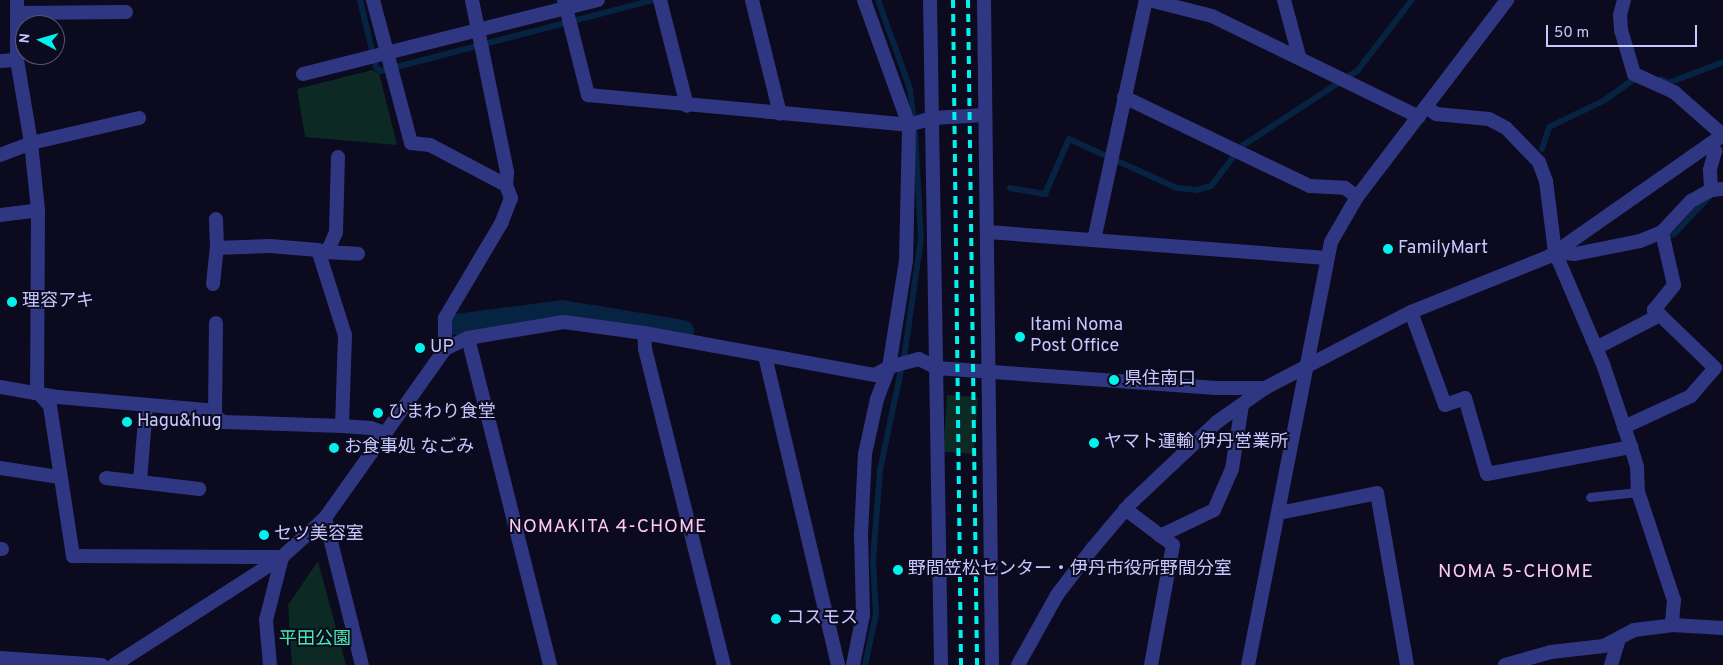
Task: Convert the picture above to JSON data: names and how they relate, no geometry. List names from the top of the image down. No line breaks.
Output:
{"districts":["NOMAKITA 4-CHOME","NOMA 5-CHOME"],"parks":["平田公園"],"places":["FamilyMart","理容アキ","Itami Noma Post Office","UP","県住南口","ひまわり食堂","Hagu&hug","ヤマト運輸 伊丹営業所","お食事処 なごみ","セツ美容室","野間笠松センター・伊丹市役所野間分室","コスモス"],"scale_bar":"50 m","north":"left"}
